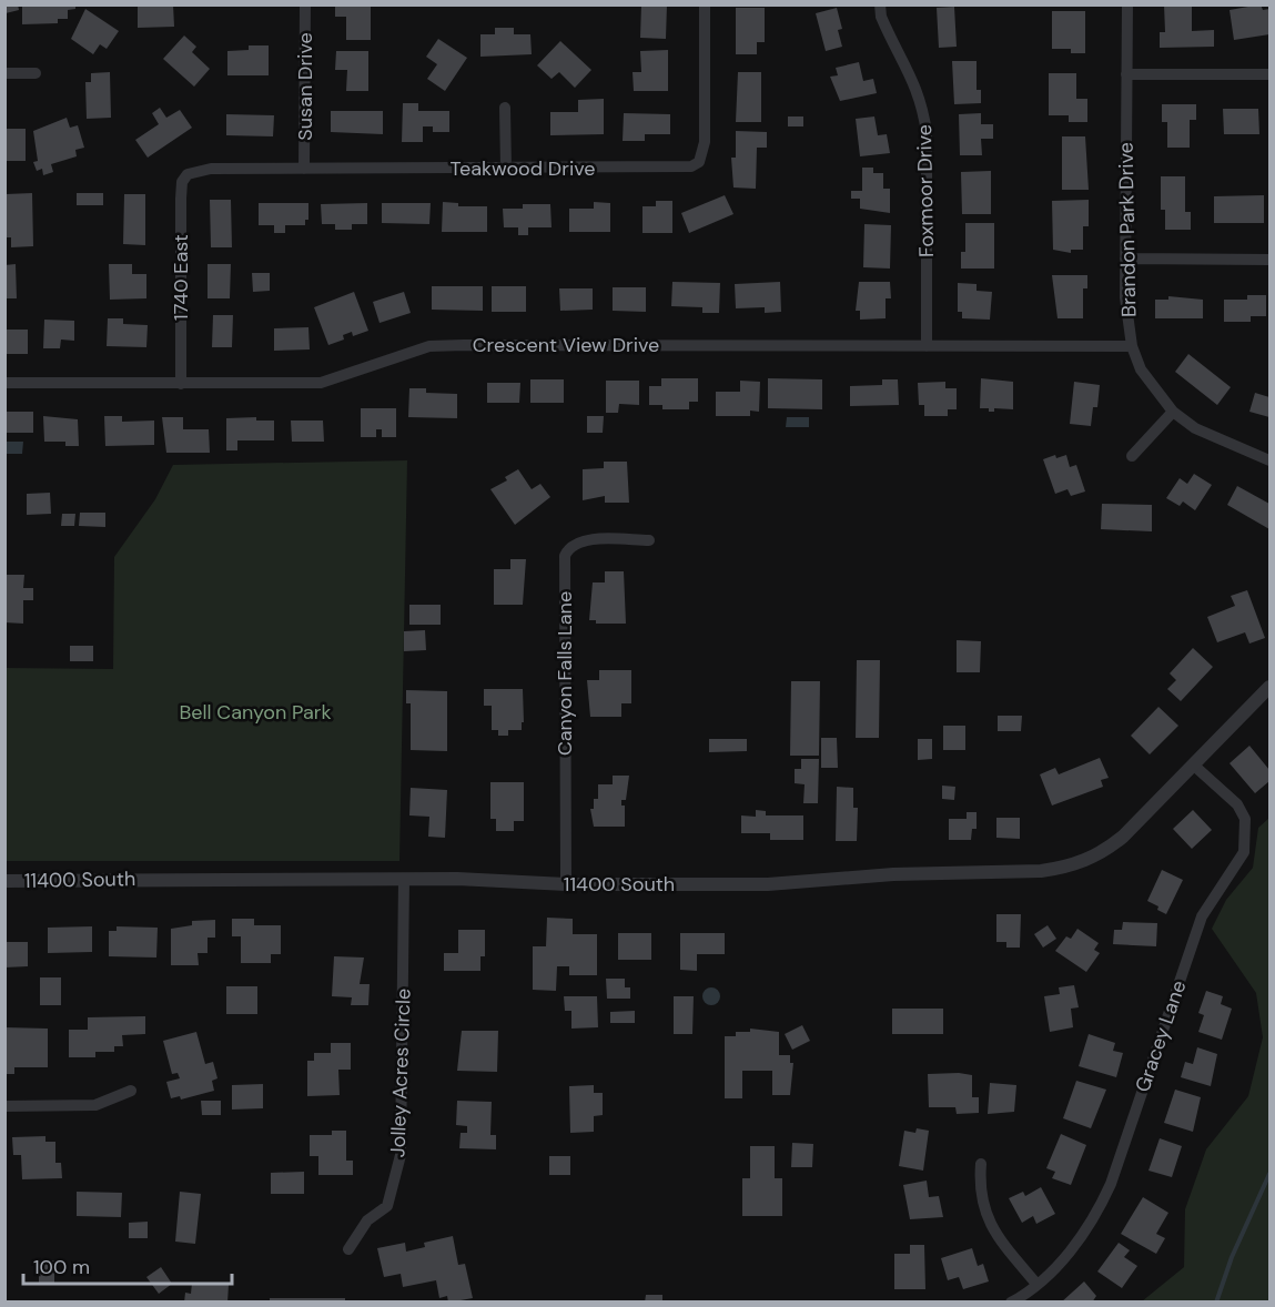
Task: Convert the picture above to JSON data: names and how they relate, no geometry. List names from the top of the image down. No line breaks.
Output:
{"streets":{"street":["Susan Drive","Teakwood Drive","Foxmoor Drive","Brandon Park Drive","1740 East","Crescent View Drive","Canyon Falls Lane","11400 South","Gracey Lane","Jolley Acres Circle"]},"crossings":[["Susan Drive","Teakwood Drive"],["Teakwood Drive","1740 East"],["Foxmoor Drive","Crescent View Drive"],["Brandon Park Drive","Crescent View Drive"],["1740 East","Crescent View Drive"],["Canyon Falls Lane","11400 South"],["11400 South","Gracey Lane"],["11400 South","Jolley Acres Circle"]],"parks":["Bell Canyon Park"],"scale_bar":"100 m"}
